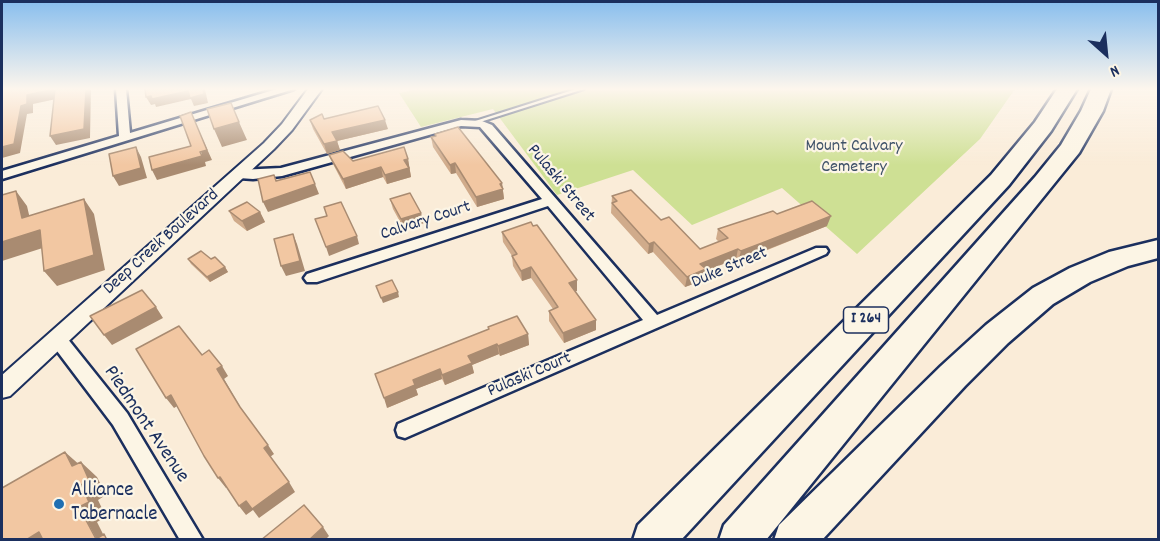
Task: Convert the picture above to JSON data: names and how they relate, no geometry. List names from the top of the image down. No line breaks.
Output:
{"streets":{"highway":["I 264"],"street":["Pulaski Street","Calvary Court","Deep Creek Boulevard","Duke Street","Pulaski Court","Piedmont Avenue"]},"crossings":[["Pulaski Street","Calvary Court"],["Pulaski Street","Duke Street"],["Pulaski Street","Pulaski Court"],["Deep Creek Boulevard","Piedmont Avenue"],["Duke Street","Pulaski Court"]],"parks":["Mount Calvary Cemetery"],"places":["Alliance Tabernacle"],"north":"bottom right"}
